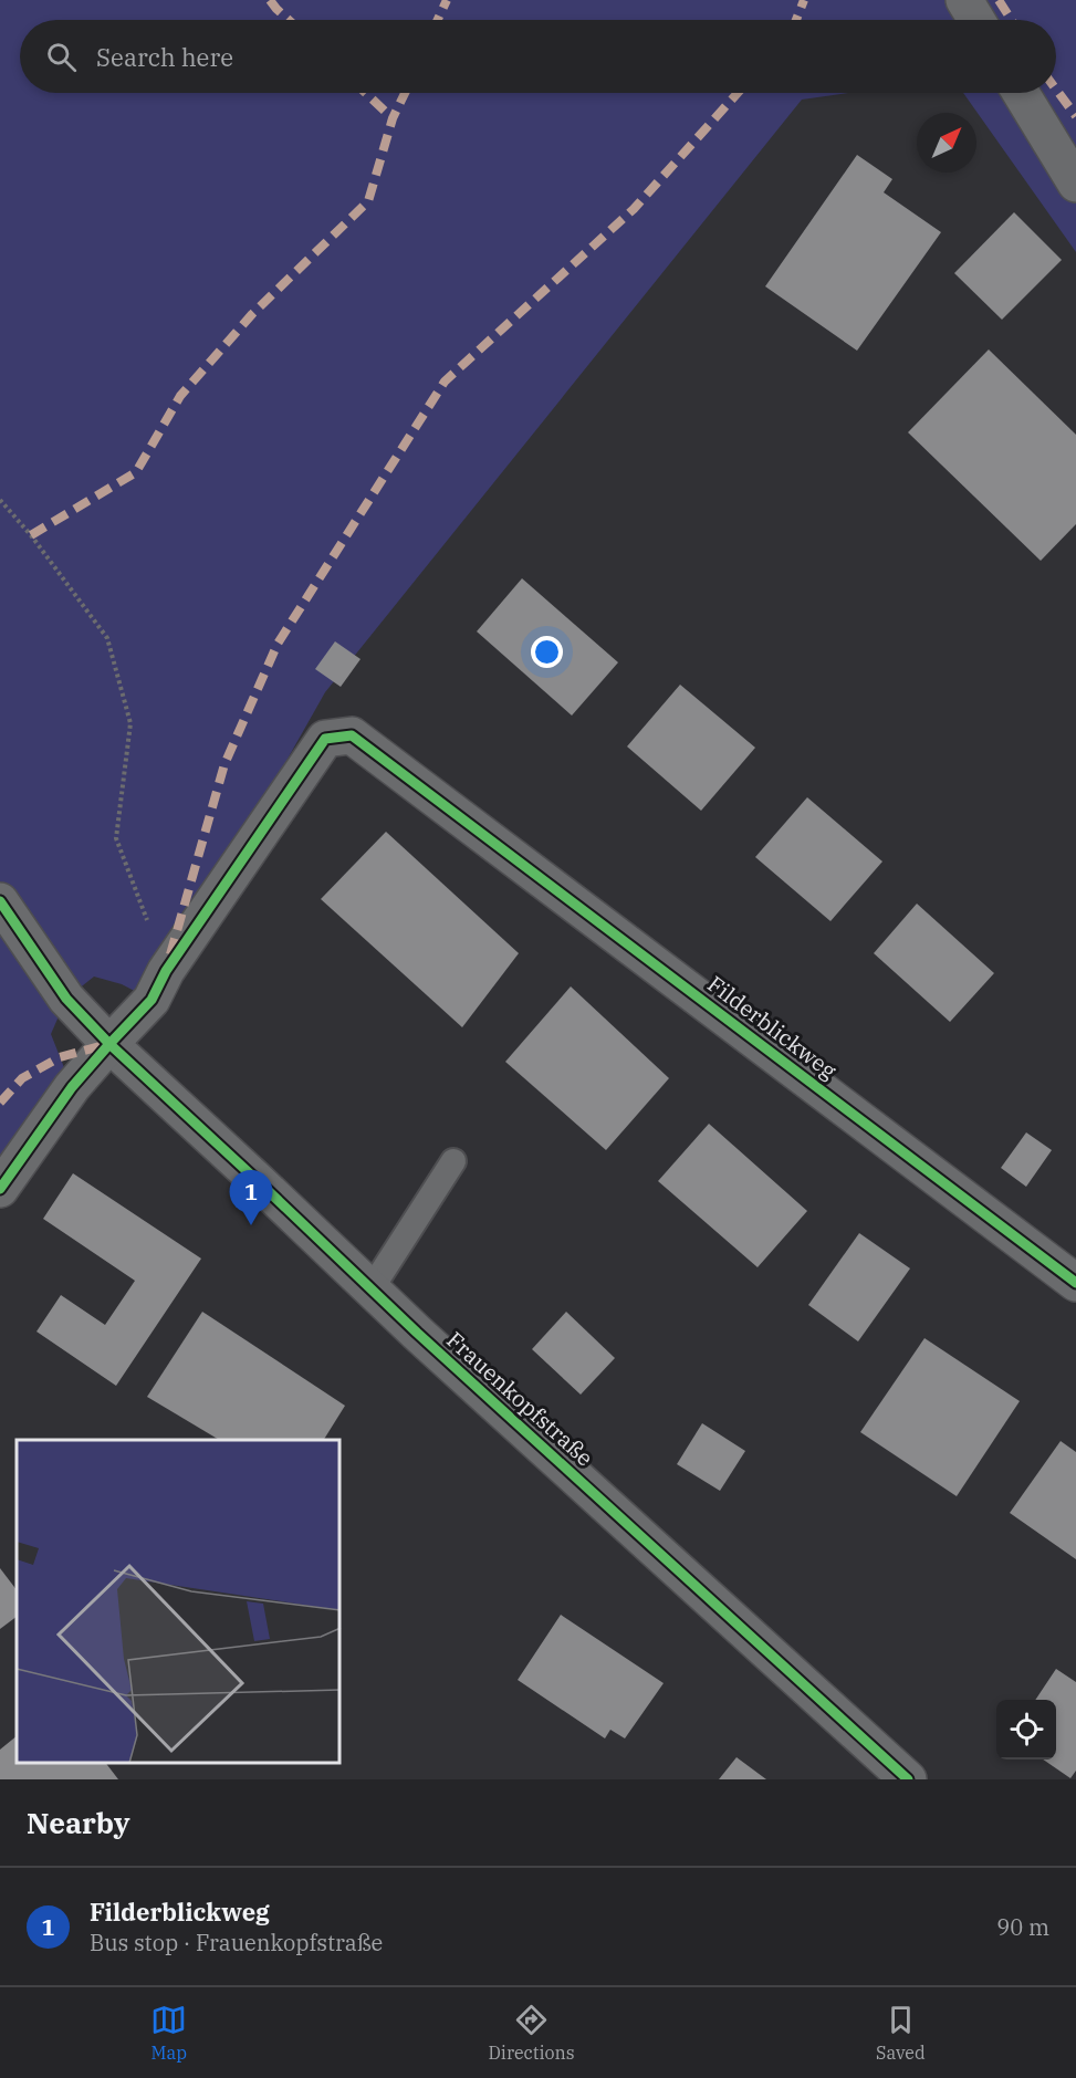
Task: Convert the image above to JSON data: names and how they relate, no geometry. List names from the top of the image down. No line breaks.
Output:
{"streets":{"street":["Filderblickweg","Frauenkopfstraße"]},"crossings":[["Filderblickweg","Frauenkopfstraße"]],"north":"top right","page":{"search":"Search here","pins":"1","heading":"Nearby","list":[{"mark":"1","name":"Filderblickweg","note":"Bus stop · Frauenkopfstraße","value":"90 m"}],"nav":["Map","Directions","Saved"]}}
